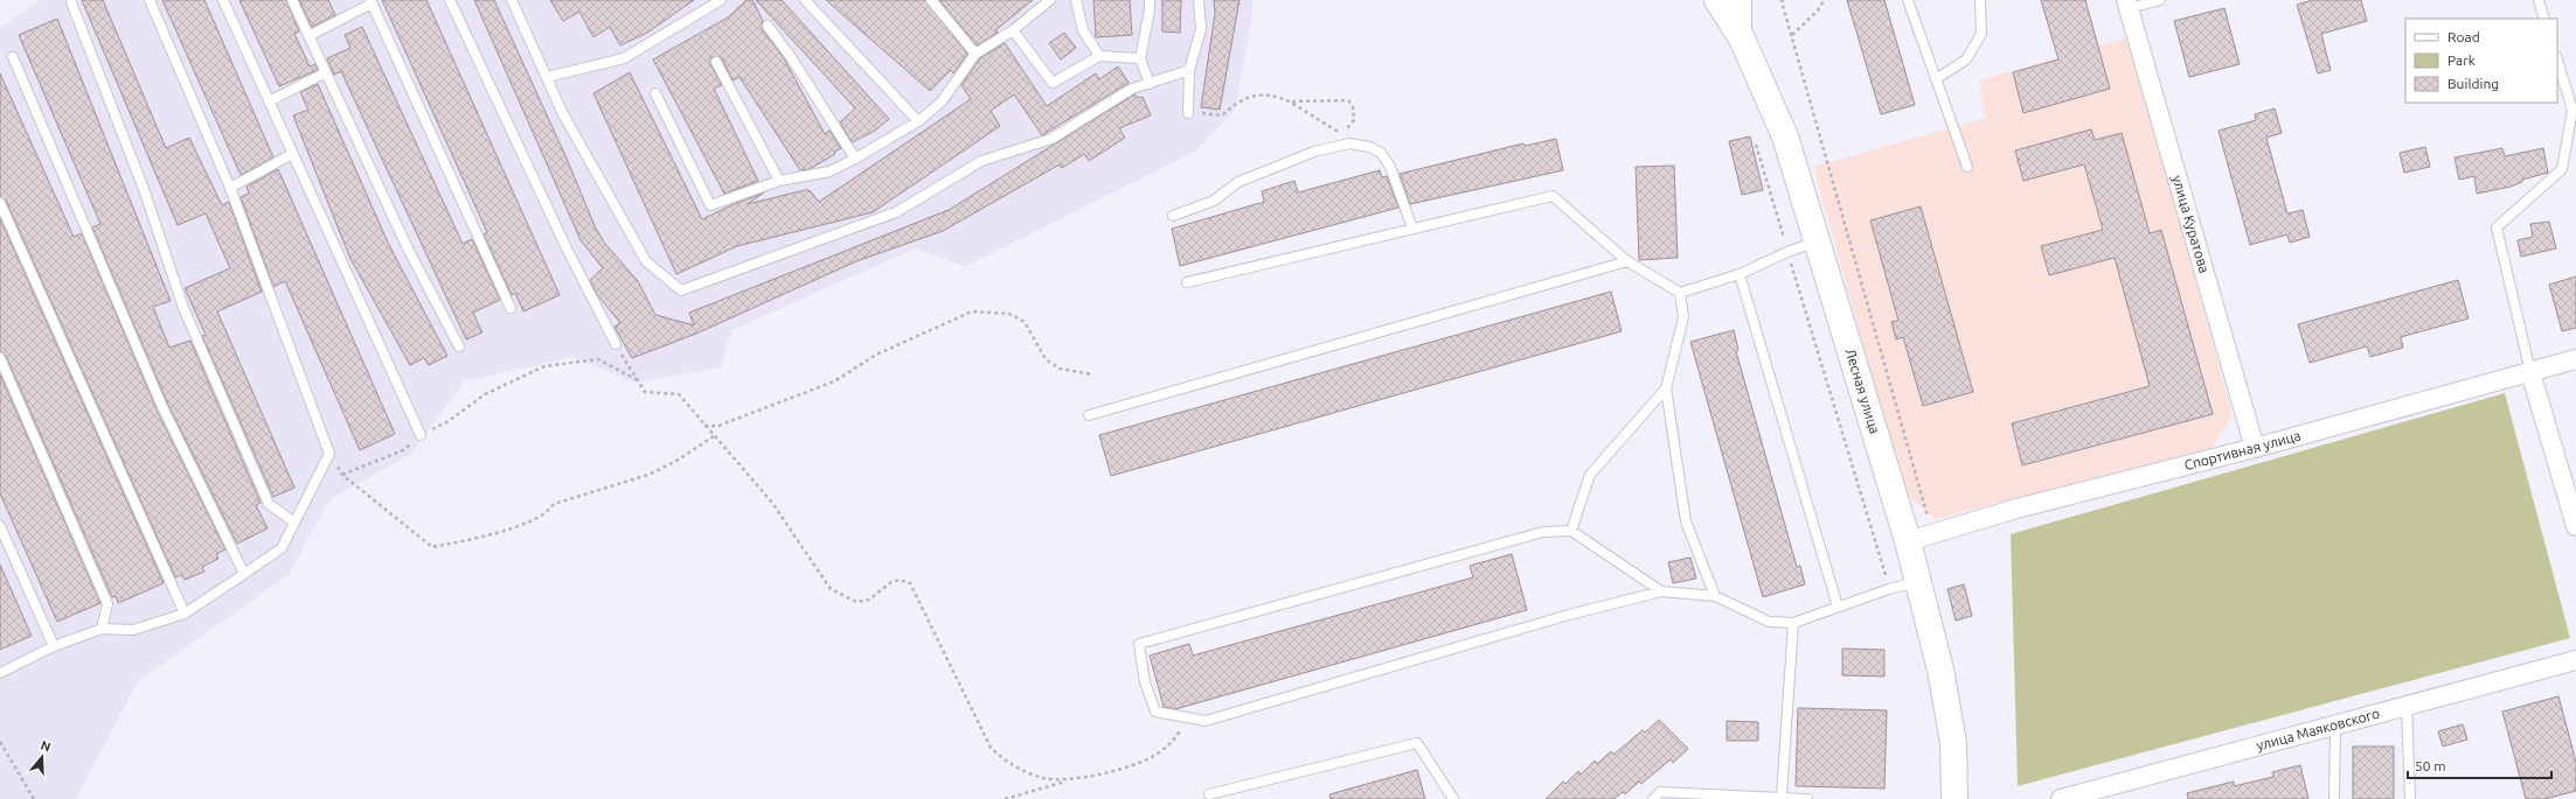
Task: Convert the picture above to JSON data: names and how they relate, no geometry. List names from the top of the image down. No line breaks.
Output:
{"streets":{"main road":["Лесная улица"],"street":["улица Куратова","Спортивная улица","улица Маяковского"]},"crossings":[["улица Куратова","Спортивная улица"],["Лесная улица","Спортивная улица"]],"legend":["Road","Park","Building"],"scale_bar":"50 m","north":"top"}
